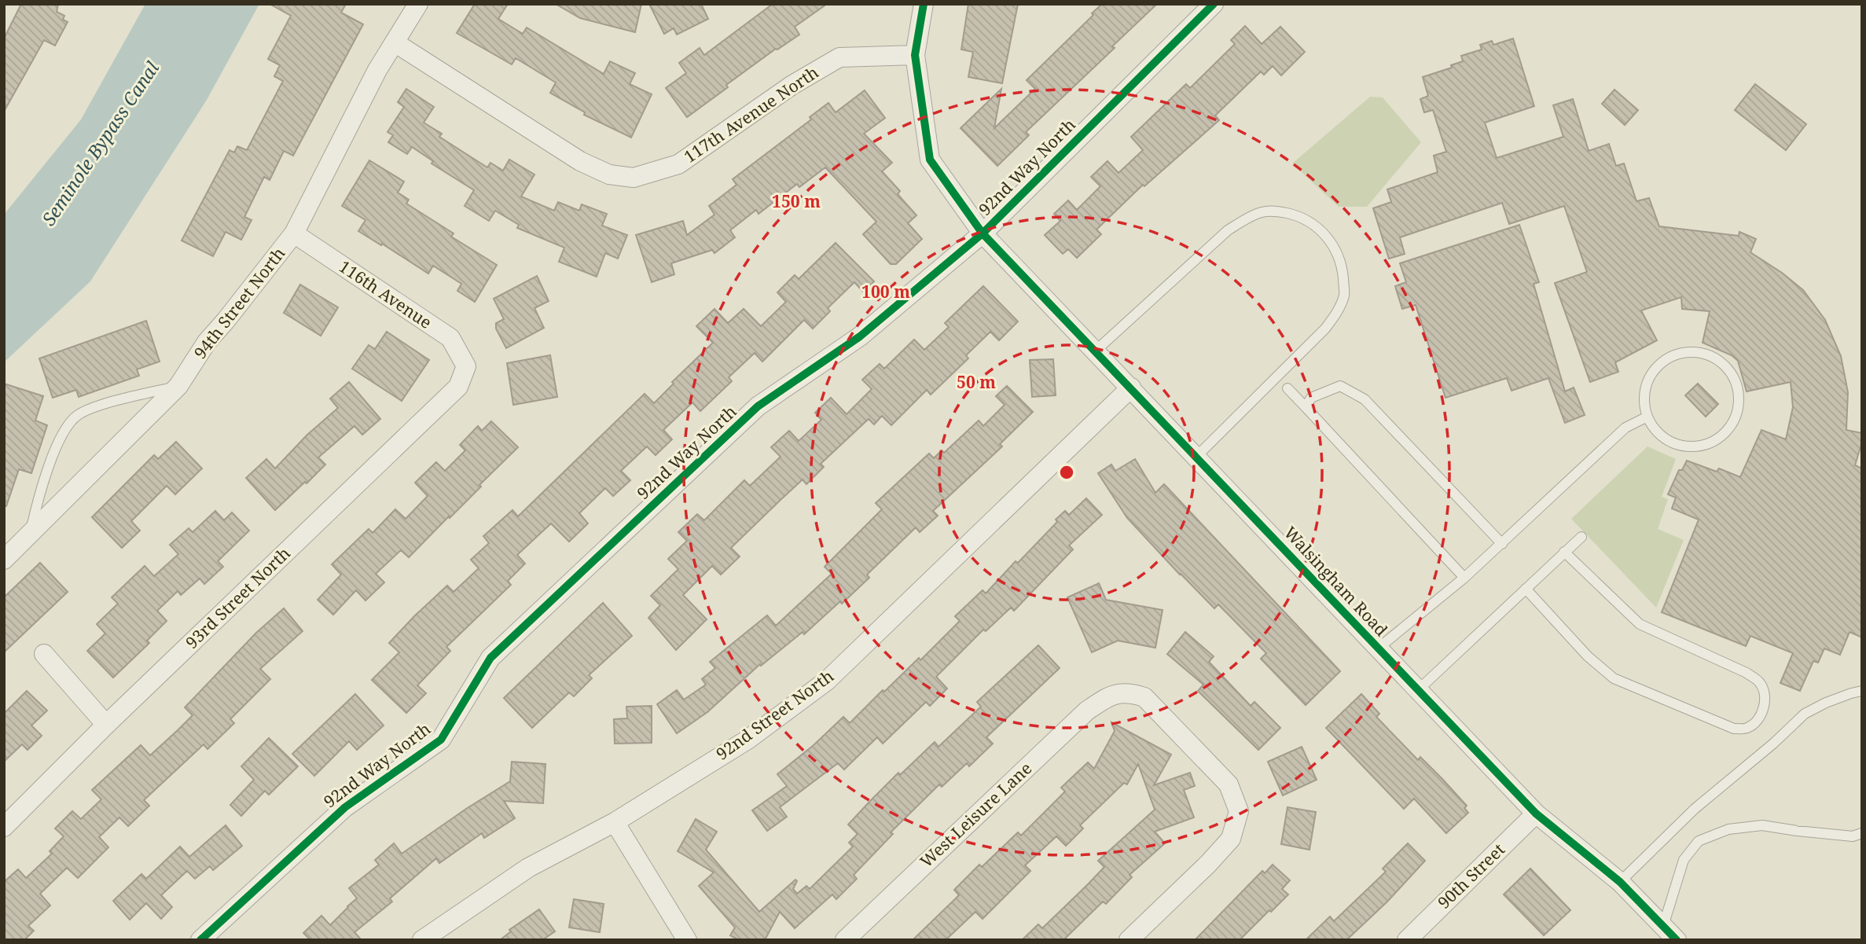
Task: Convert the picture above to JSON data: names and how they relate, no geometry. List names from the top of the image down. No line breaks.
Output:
{"streets":{"street":["117th Avenue North","92nd Way North","116th Avenue","94th Street North","Walsingham Road","93rd Street North","92nd Street North","West Leisure Lane","90th Street"]},"crossings":[["117th Avenue North","94th Street North"],["117th Avenue North","Walsingham Road"],["92nd Way North","Walsingham Road"],["116th Avenue","94th Street North"],["116th Avenue","93rd Street North"],["Walsingham Road","92nd Street North"],["Walsingham Road","90th Street"]],"water":["Seminole Bypass Canal"],"rings":["150 m","100 m","50 m"]}
